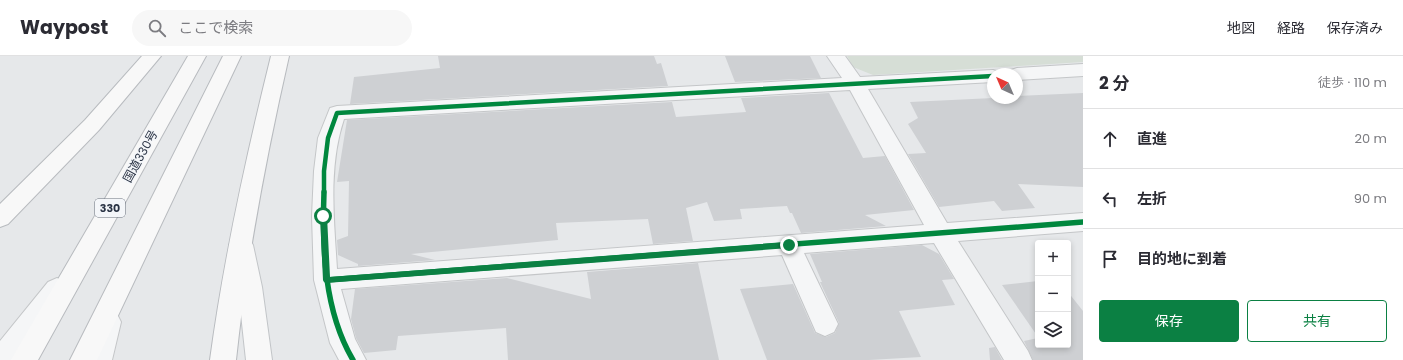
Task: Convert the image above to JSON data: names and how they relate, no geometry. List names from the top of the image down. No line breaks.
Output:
{"streets":{"main road":["国道330号","330"]},"north":"top left","page":{"header":"Waypost","search":"ここで検索","nav":["地図","経路","保存済み"],"heading":["2 分","徒歩 · 110 m"],"list":[["直進","20 m"],["左折","90 m"],"目的地に到着"],"map_buttons":["+","−"],"buttons":["保存","共有"]}}
